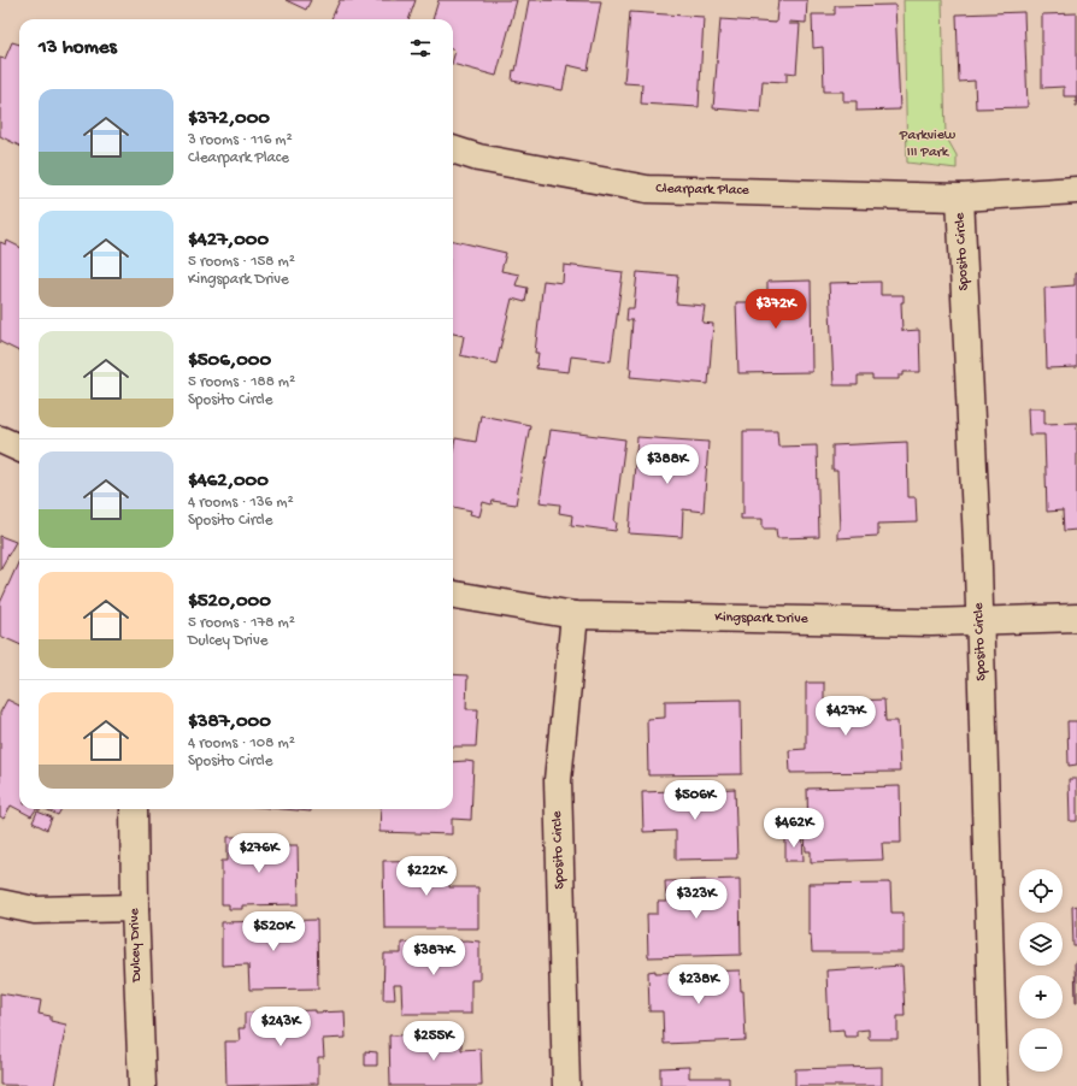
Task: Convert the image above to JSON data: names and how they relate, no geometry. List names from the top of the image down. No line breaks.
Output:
{"streets":{"street":["Clearpark Place","Sposito Circle","Kingspark Drive","Dulcey Drive"]},"crossings":[["Clearpark Place","Sposito Circle"],["Sposito Circle","Kingspark Drive"]],"parks":["Parkview III Park"],"page":{"heading":"13 homes","list":[{"name":"$372,000","note":"3 rooms · 116 m² · Clearpark Place"},{"name":"$427,000","note":"5 rooms · 158 m² · Kingspark Drive"},{"name":"$506,000","note":"5 rooms · 188 m² · Sposito Circle"},{"name":"$462,000","note":"4 rooms · 136 m² · Sposito Circle"},{"name":"$520,000","note":"5 rooms · 178 m² · Dulcey Drive"},{"name":"$387,000","note":"4 rooms · 108 m² · Sposito Circle"}],"price":["$372K","$388K","$427K","$506K","$462K","$276K","$222K","$323K","$520K","$387K","$238K","$243K","$255K"],"map_buttons":["+","−"]}}
